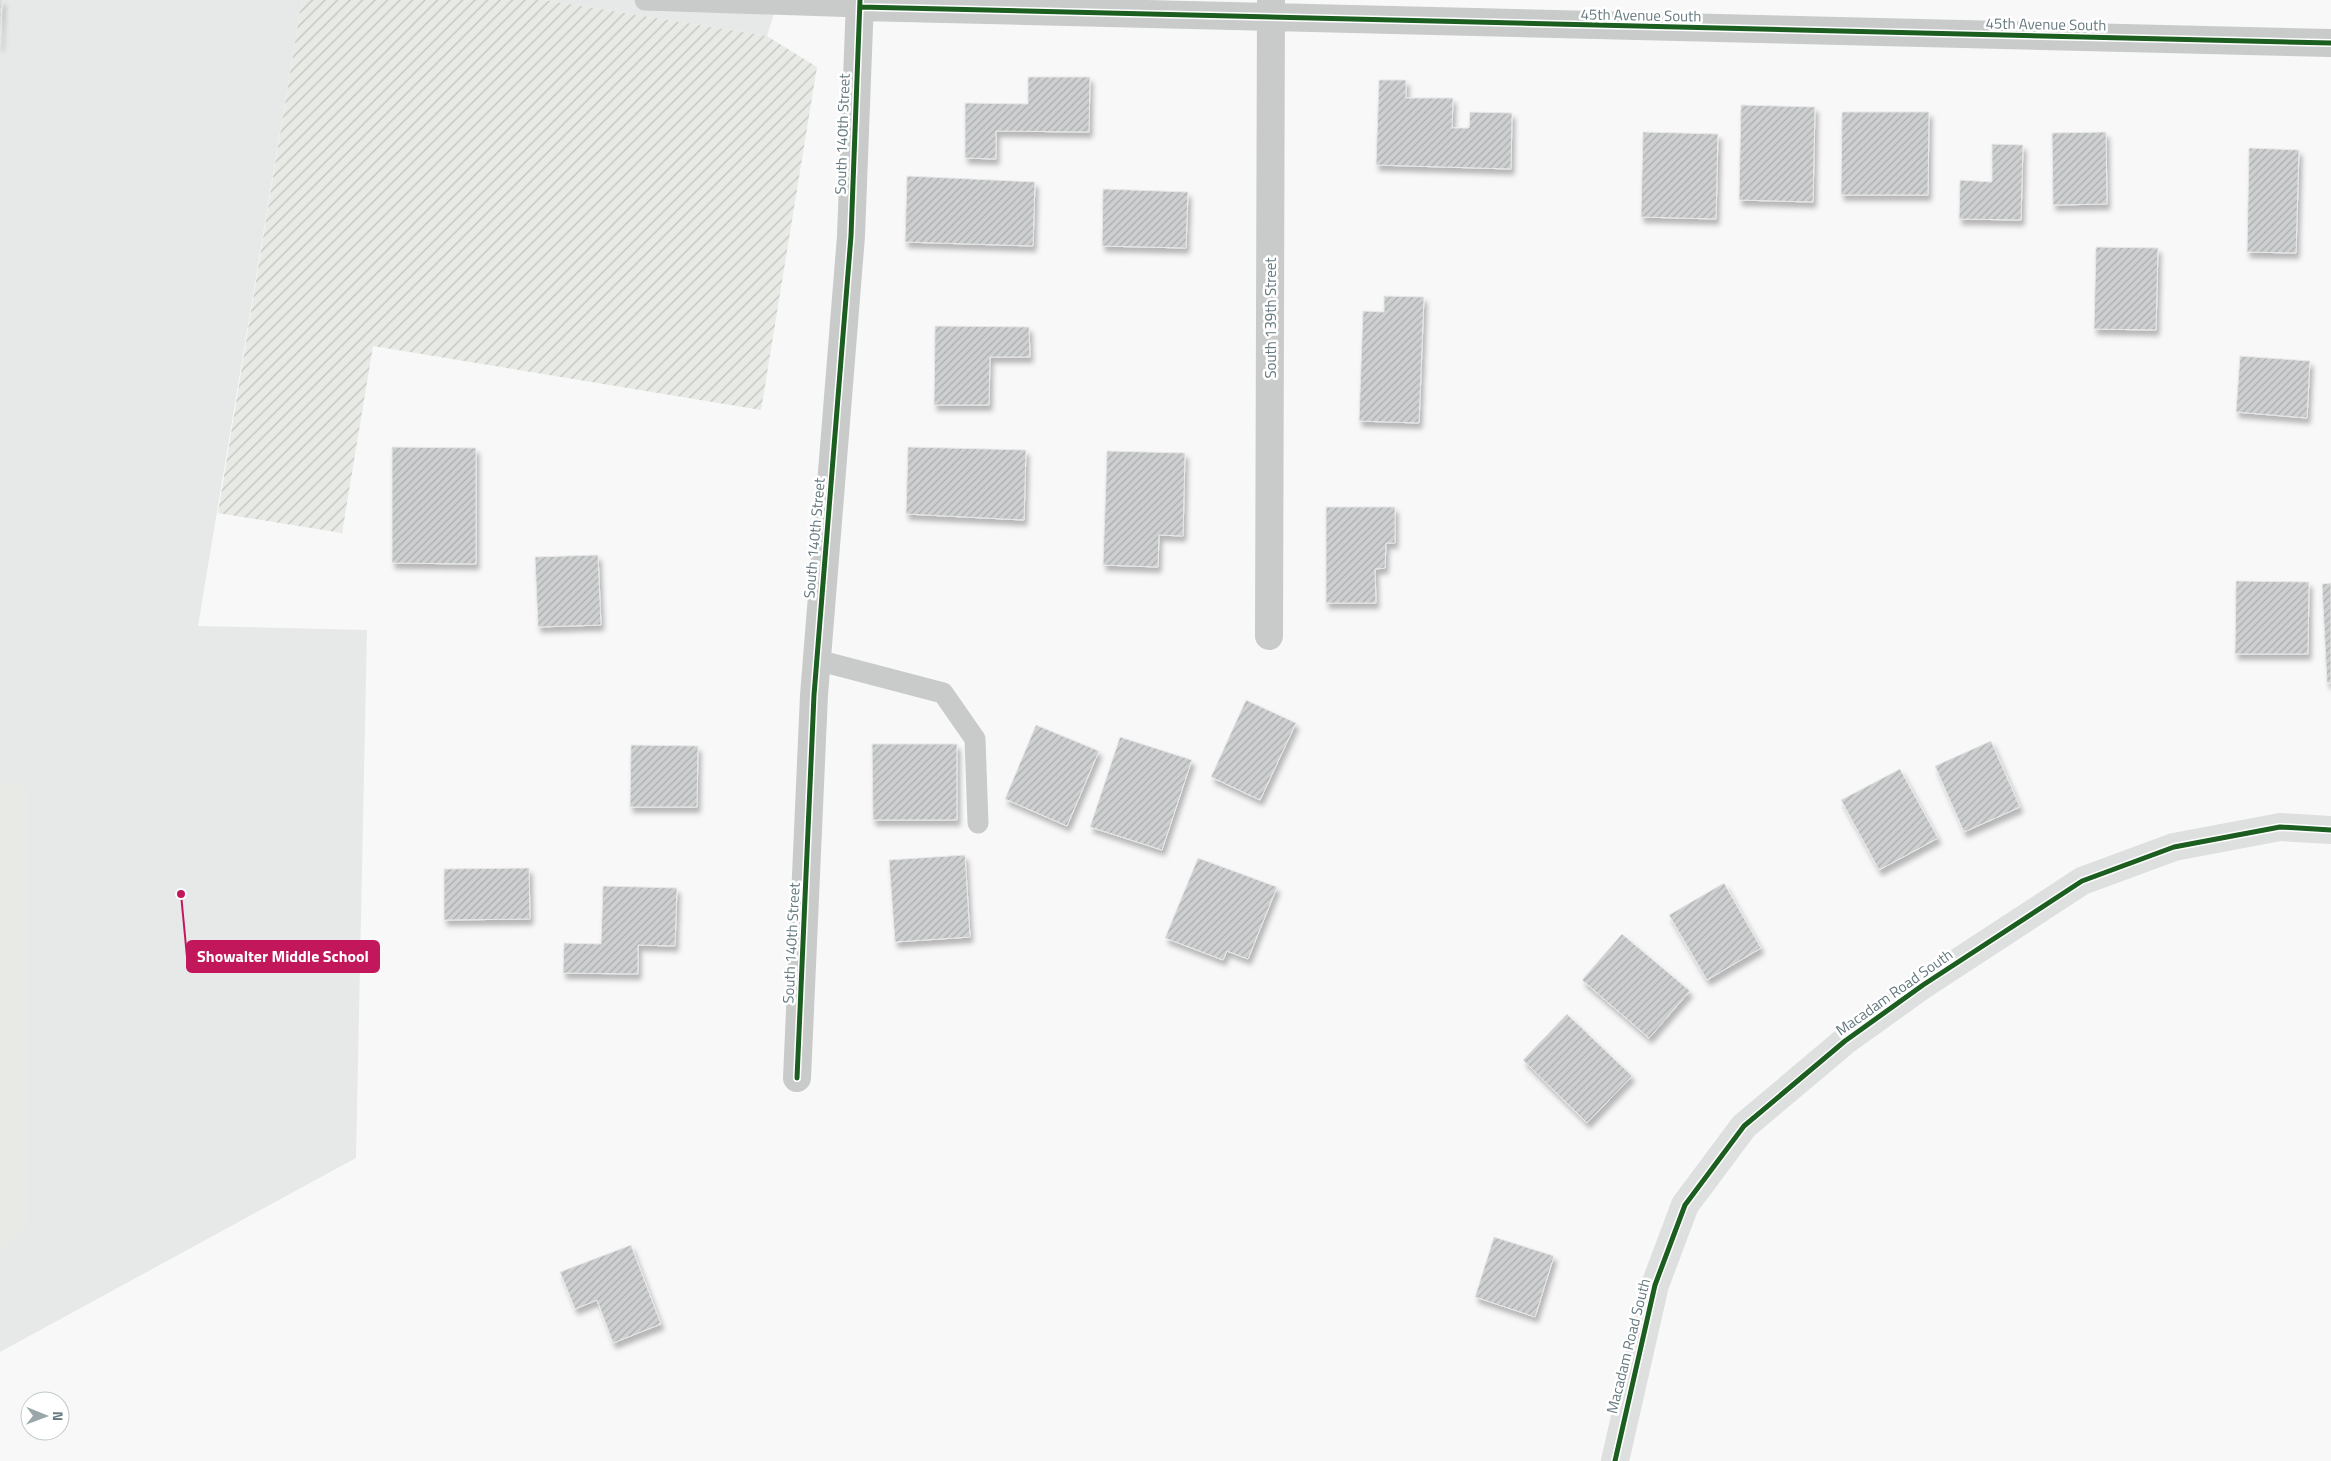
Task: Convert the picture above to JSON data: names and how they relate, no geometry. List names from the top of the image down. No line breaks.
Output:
{"streets":{"street":["45th Avenue South","South 140th Street","South 139th Street","Macadam Road South"]},"crossings":[["45th Avenue South","South 140th Street"],["45th Avenue South","South 139th Street"]],"places":["Showalter Middle School"],"north":"right"}
